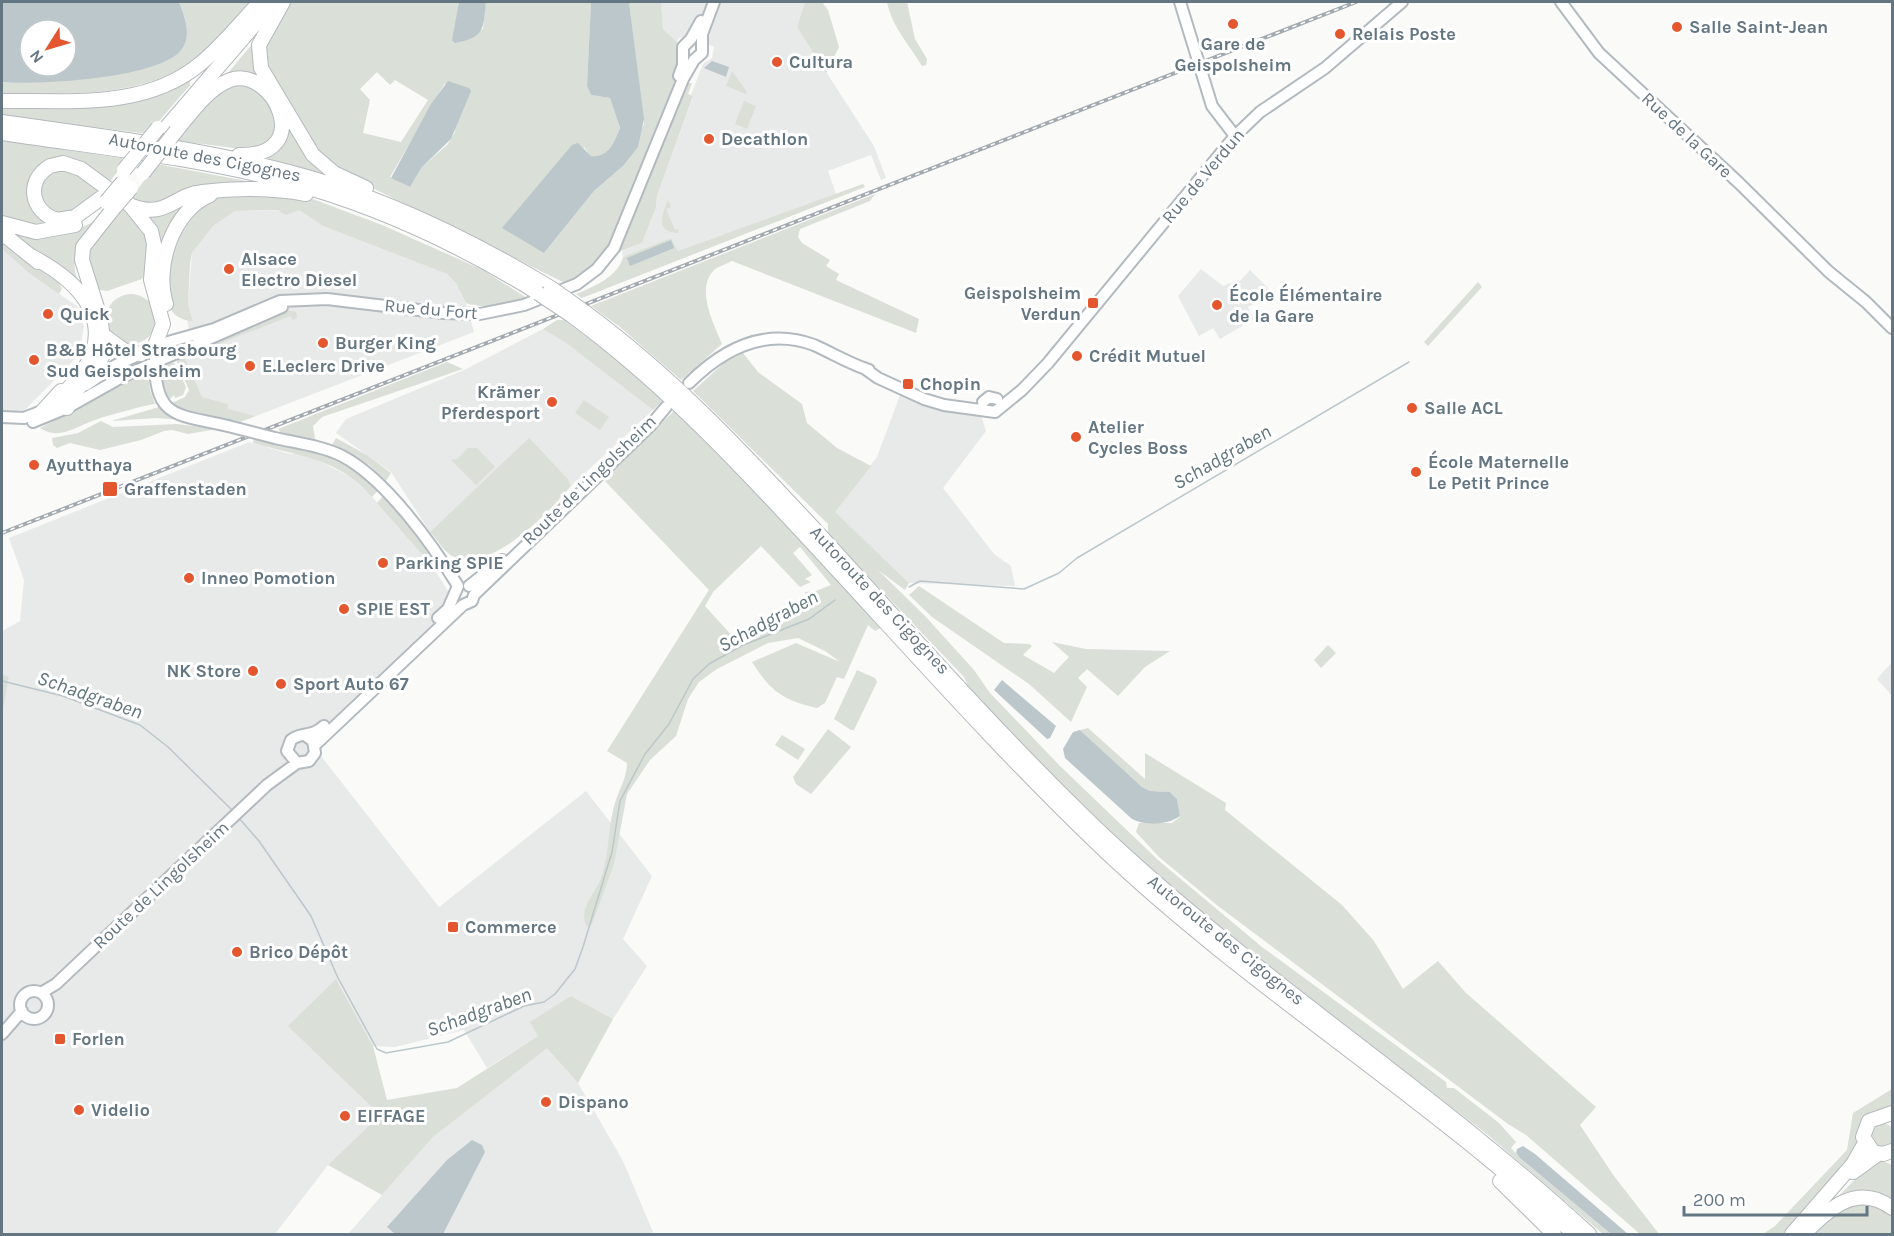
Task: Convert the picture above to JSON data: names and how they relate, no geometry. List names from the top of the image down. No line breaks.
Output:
{"streets":{"highway":["Autoroute des Cigognes"],"main road":["Rue de la Gare","Rue de Verdun","Rue du Fort","Route de Lingolsheim"]},"water":["Schadgraben"],"places":{"other":["Gare de Geispolsheim","Salle Saint-Jean","Relais Poste","Cultura","Decathlon","Alsace Electro Diesel","École Élémentaire de la Gare","Quick","Burger King","Crédit Mutuel","B&B Hôtel Strasbourg Sud Geispolsheim","E.Leclerc Drive","Krämer Pferdesport","Salle ACL","Atelier Cycles Boss","Ayutthaya","École Maternelle Le Petit Prince","Parking SPIE","Inneo Pomotion","SPIE EST","NK Store","Sport Auto 67","Brico Dépôt","Dispano","Videlio","EIFFAGE"],"transit":["Geispolsheim Verdun","Chopin","Graffenstaden","Commerce","Forlen"]},"scale_bar":"200 m","north":"bottom left"}
